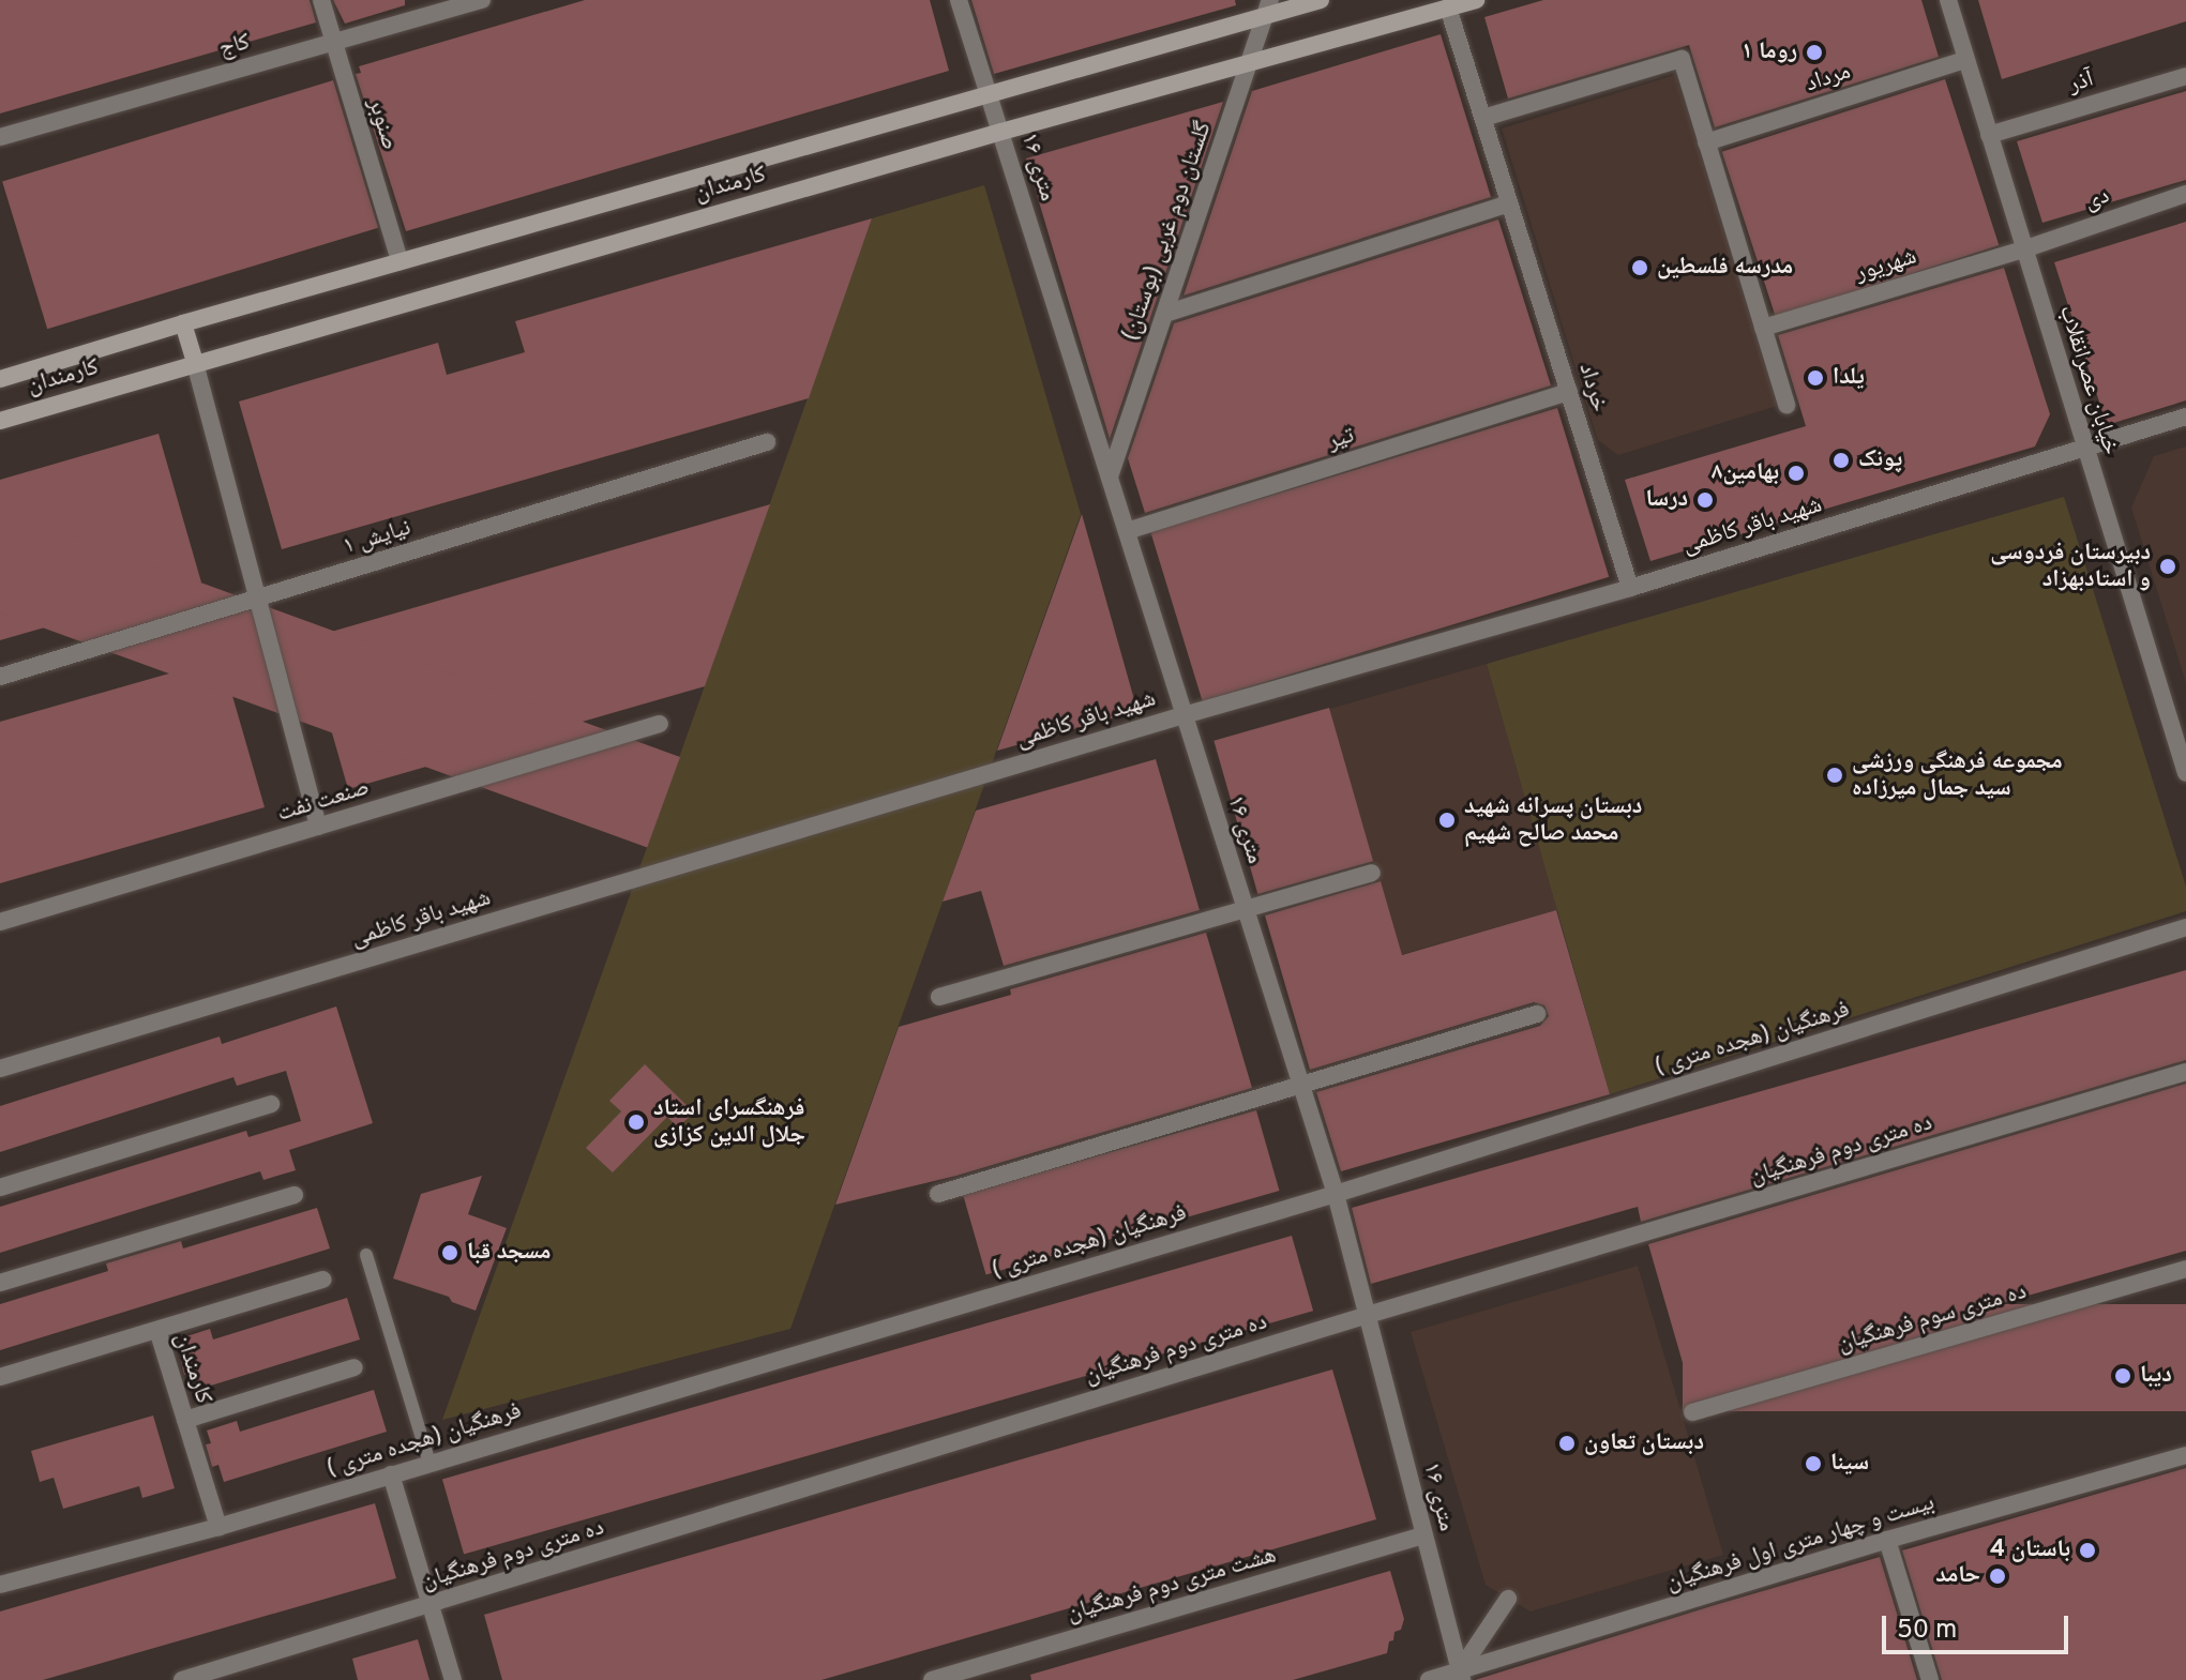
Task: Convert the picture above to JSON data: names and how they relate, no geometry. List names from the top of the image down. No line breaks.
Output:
{"streets":{"main road":["کارمندان"],"street":["کاج","مرداد","آذر","صنوبر","۱۶ متری","دی","گلستان دوم غربی (بوستان)","شهریور","خیابان عصرانقلاب","خرداد","تیر","شهید باقر کاظمی","نیایش ۱","صنعت نفت","فرهنگیان (هجده متری )","ده متری دوم فرهنگیان","ده متری سوم فرهنگیان","بیست و چهار متری اول فرهنگیان","هشت متری دوم فرهنگیان"]},"crossings":[["کاج","صنوبر"],["مرداد","خیابان عصرانقلاب"],["آذر","خیابان عصرانقلاب"],["صنوبر","کارمندان"],["۱۶ متری","کارمندان"],["۱۶ متری","گلستان دوم غربی (بوستان)"],["۱۶ متری","تیر"],["۱۶ متری","شهید باقر کاظمی"],["۱۶ متری","فرهنگیان (هجده متری )"],["۱۶ متری","ده متری دوم فرهنگیان"],["۱۶ متری","بیست و چهار متری اول فرهنگیان"],["۱۶ متری","هشت متری دوم فرهنگیان"],["کارمندان","گلستان دوم غربی (بوستان)"],["کارمندان","خرداد"],["کارمندان","فرهنگیان (هجده متری )"],["دی","شهریور"],["دی","خیابان عصرانقلاب"],["شهریور","خیابان عصرانقلاب"],["خیابان عصرانقلاب","شهید باقر کاظمی"],["خرداد","تیر"],["خرداد","شهید باقر کاظمی"]],"places":["روما ۱","مدرسه فلسطین","یلدا","پونک","بهامین۸","درسا","دبیرستان فردوسی و استادبهزاد","مجموعه فرهنگی ورزشی سید جمال میرزاده","دبستان پسرانه شهید محمد صالح شهیم","فرهنگسرای استاد جلال الدین کزازی","مسجد قبا","دیبا","دبستان تعاون","سینا","باستان 4","حامد"],"scale_bar":"50 m"}
